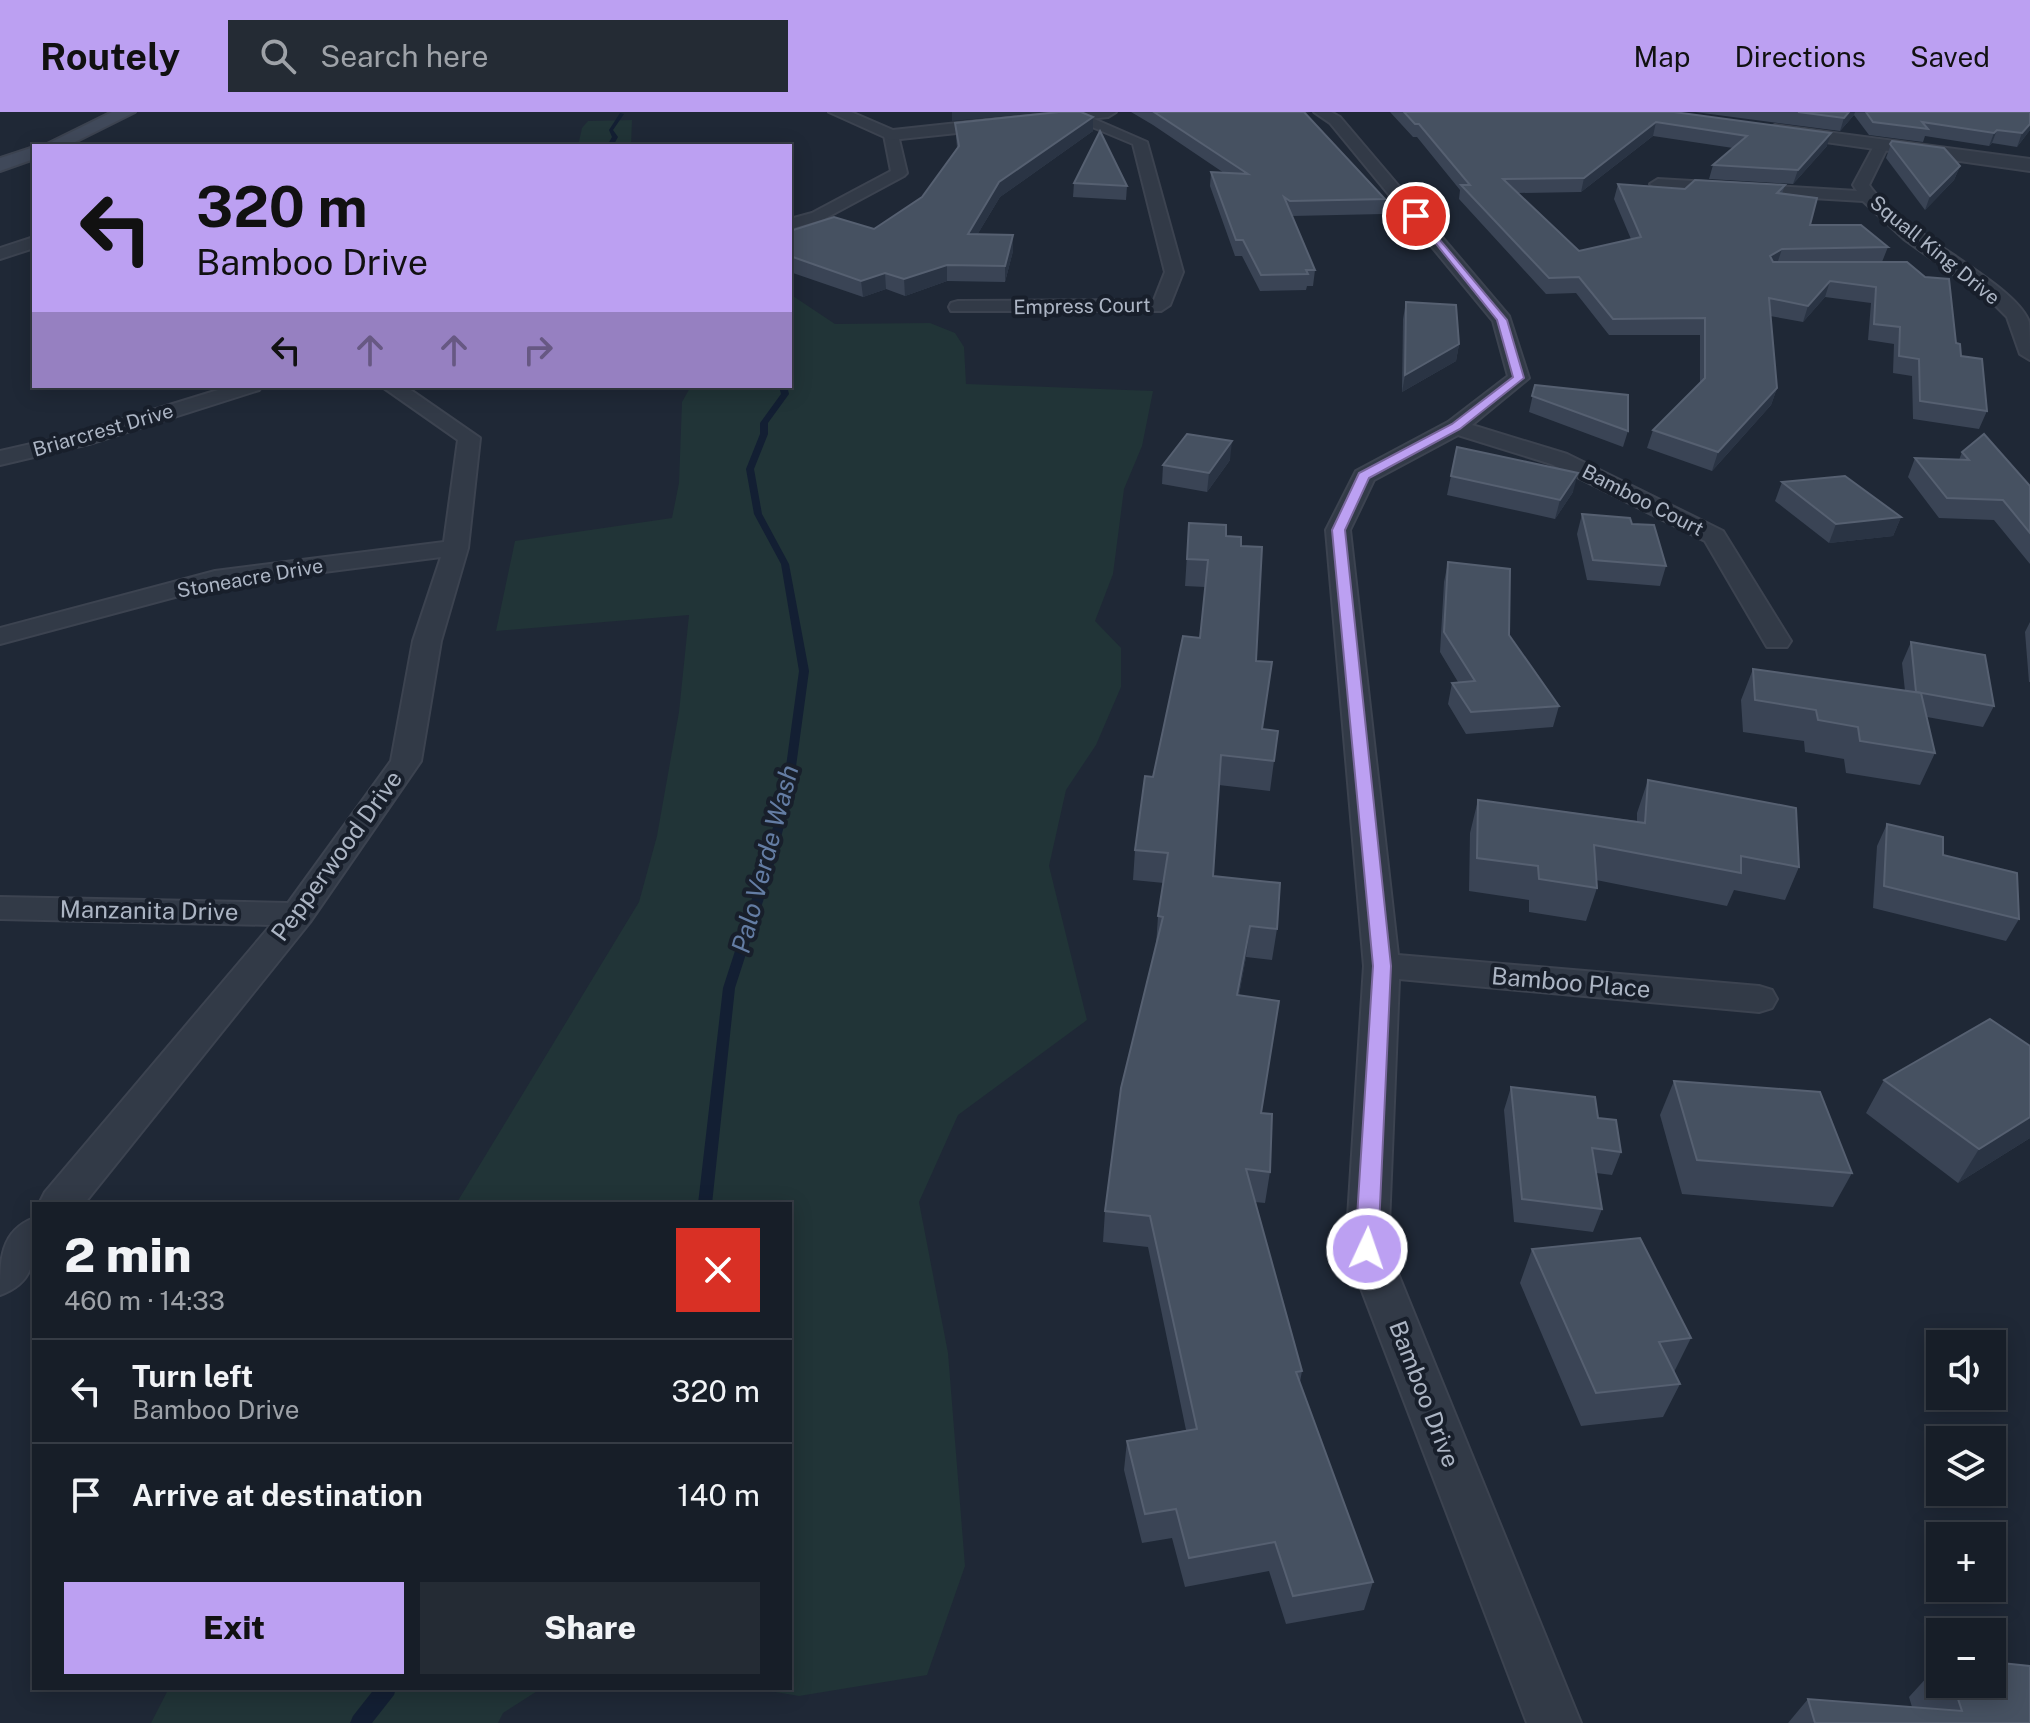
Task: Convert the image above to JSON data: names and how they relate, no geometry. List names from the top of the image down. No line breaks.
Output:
{"streets":{"street":["Squall King Drive","Empress Court","Briarcrest Drive","Bamboo Court","Stoneacre Drive","Pepperwood Drive","Manzanita Drive","Bamboo Place","Bamboo Drive"]},"crossings":[["Bamboo Court","Bamboo Drive"],["Stoneacre Drive","Pepperwood Drive"],["Pepperwood Drive","Manzanita Drive"],["Bamboo Place","Bamboo Drive"]],"water":["Palo Verde Wash"],"page":{"header":"Routely","search":"Search here","nav":["Map","Directions","Saved"],"turn":["320 m","Bamboo Drive"],"heading":["2 min","460 m · 14:33"],"map_buttons":["+","−"],"list":[{"name":"Turn left","note":"Bamboo Drive","value":"320 m"},{"name":"Arrive at destination","value":"140 m"}],"buttons":["Exit","Share"]}}
